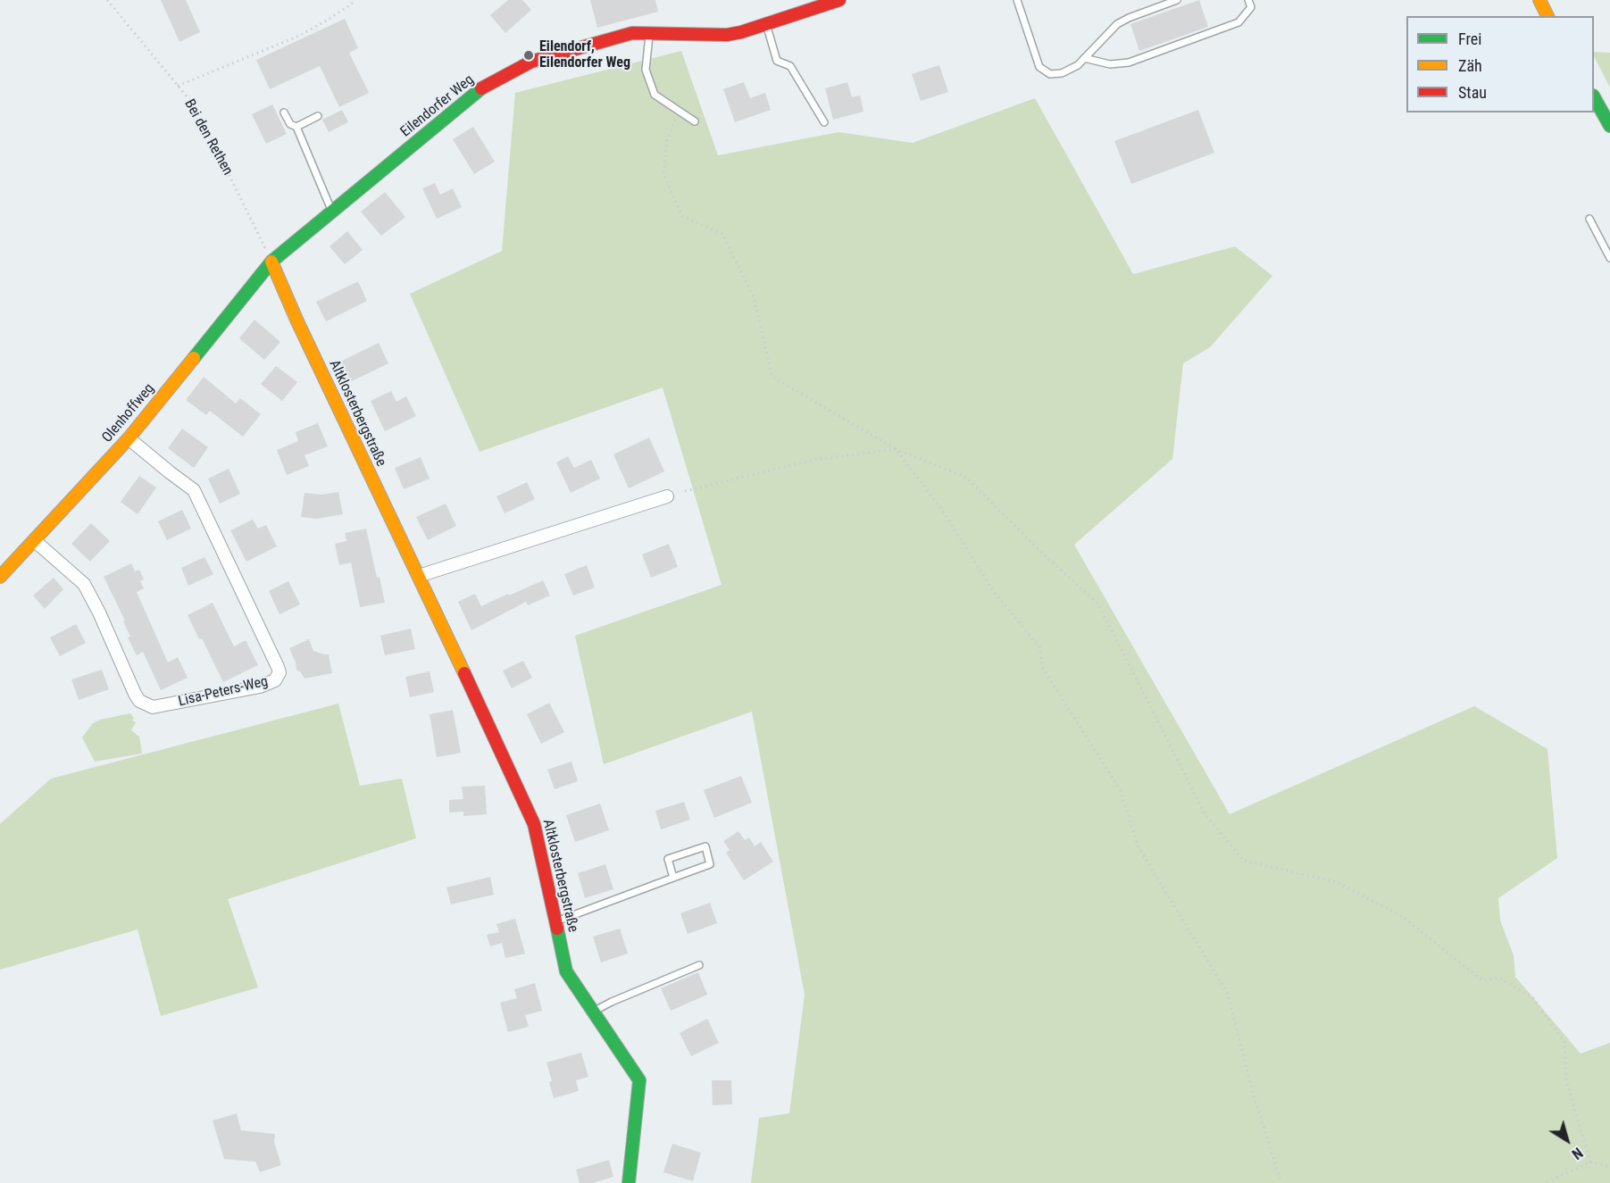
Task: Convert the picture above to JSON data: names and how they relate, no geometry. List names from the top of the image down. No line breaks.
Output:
{"streets":{"street":["Eilendorfer Weg","Olenhoffweg","Altklosterbergstraße","Lisa-Peters-Weg"],"path":["Bei den Rethen"]},"crossings":[["Eilendorfer Weg","Bei den Rethen"],["Eilendorfer Weg","Olenhoffweg"],["Eilendorfer Weg","Altklosterbergstraße"],["Bei den Rethen","Olenhoffweg"],["Bei den Rethen","Altklosterbergstraße"],["Olenhoffweg","Altklosterbergstraße"],["Olenhoffweg","Lisa-Peters-Weg"]],"places":["Eilendorf, Eilendorfer Weg"],"legend":["Frei","Zäh","Stau"],"north":"bottom right"}
